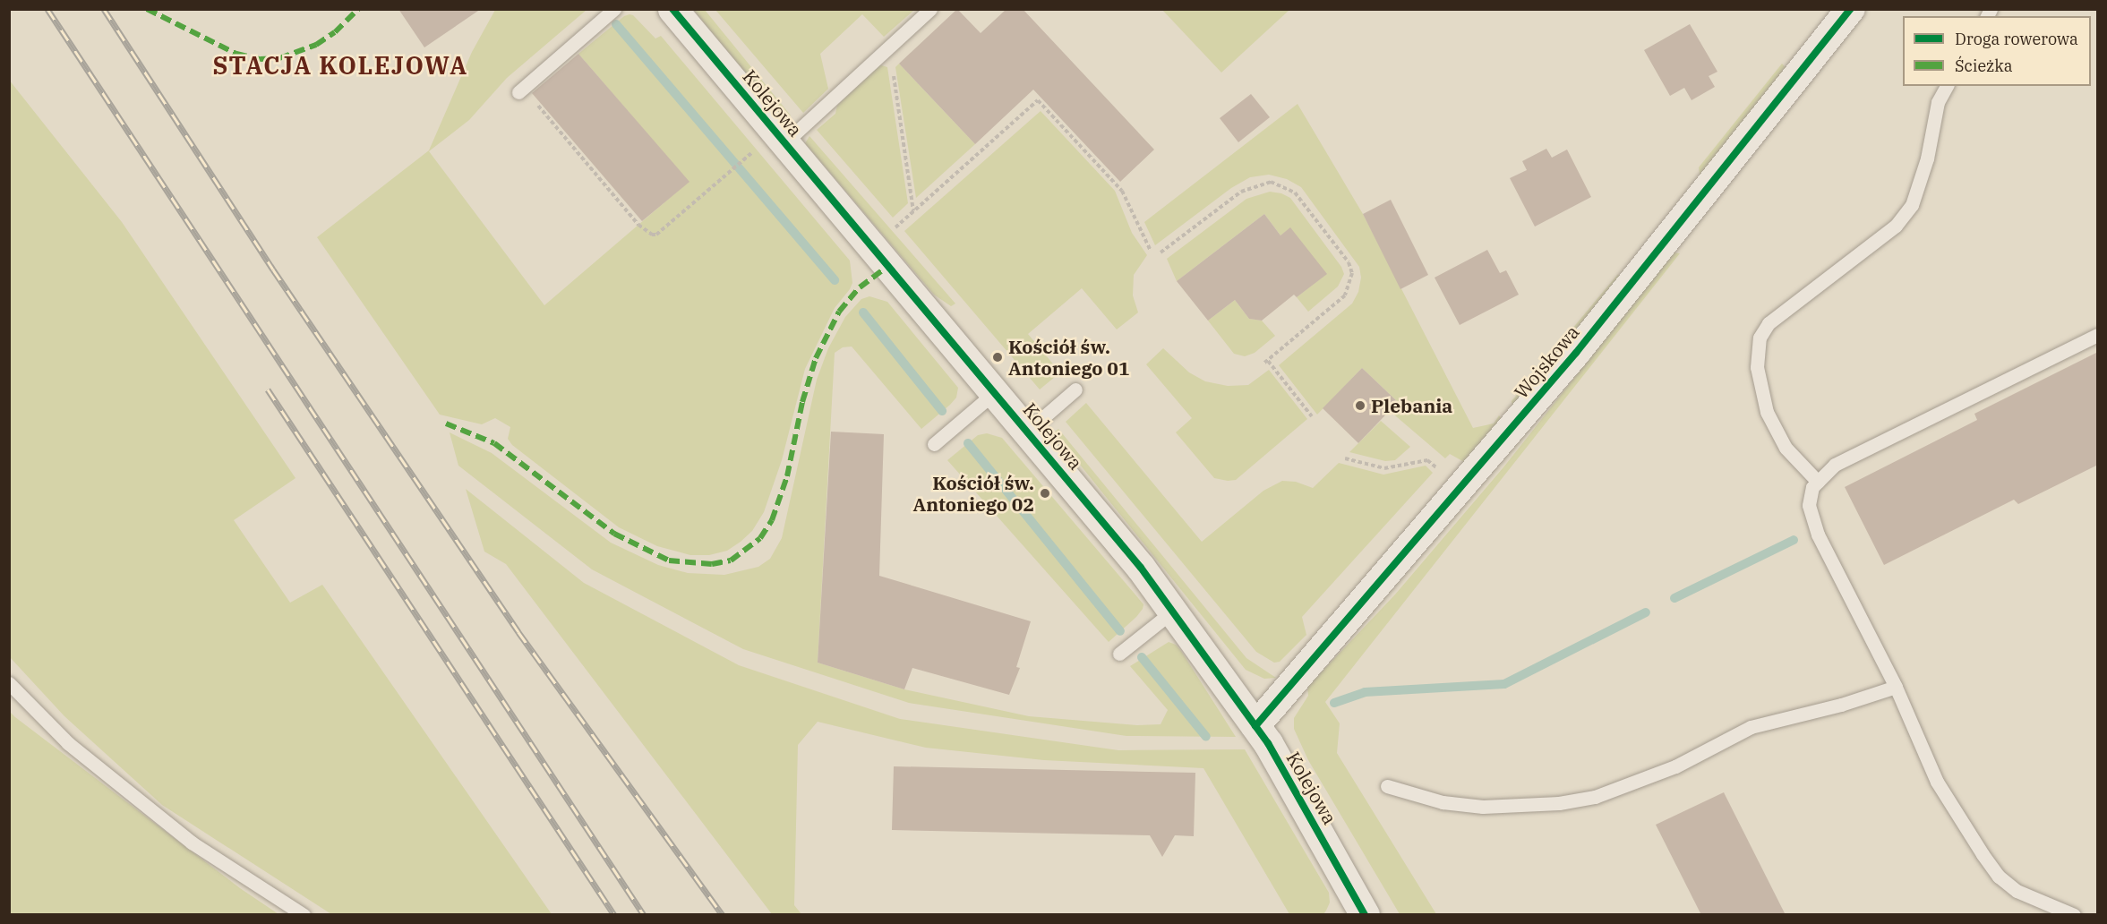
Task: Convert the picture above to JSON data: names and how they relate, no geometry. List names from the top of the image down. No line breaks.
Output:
{"streets":{"street":["Kolejowa","Wojskowa"]},"crossings":[["Kolejowa","Wojskowa"]],"districts":["STACJA KOLEJOWA"],"places":["Kościół św. Antoniego 01","Plebania","Kościół św. Antoniego 02"],"legend":["Droga rowerowa","Ścieżka"]}
